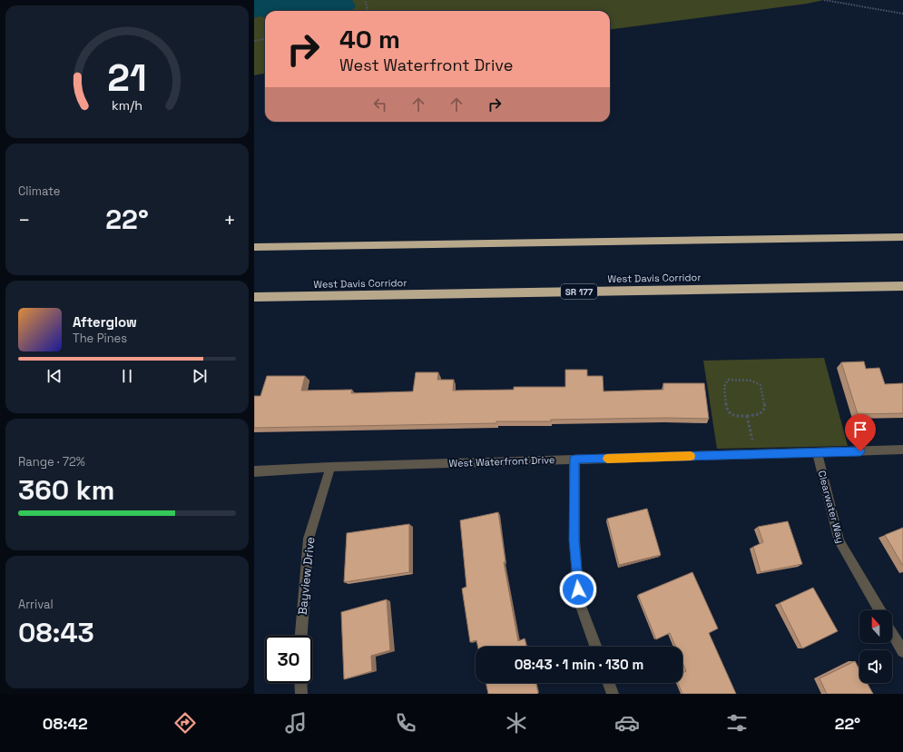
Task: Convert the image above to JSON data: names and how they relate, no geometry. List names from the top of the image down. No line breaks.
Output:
{"streets":{"highway":["West Davis Corridor","SR 177"],"street":["West Waterfront Drive","Clearwater Way","Bayview Drive"]},"crossings":[["West Waterfront Drive","Clearwater Way"],["West Waterfront Drive","Bayview Drive"]],"north":"top","page":{"turn":["40 m","West Waterfront Drive"],"tile":["Climate",["Range · 72%","360 km"],["Arrival","08:43"]],"heat":["−","22°","+"],"song":["Afterglow","The Pines"],"limit":"30","trip":"08:43 · 1 min · 130 m","tabs":["08:42","22°"],"gauge":["21","km/h"]}}
